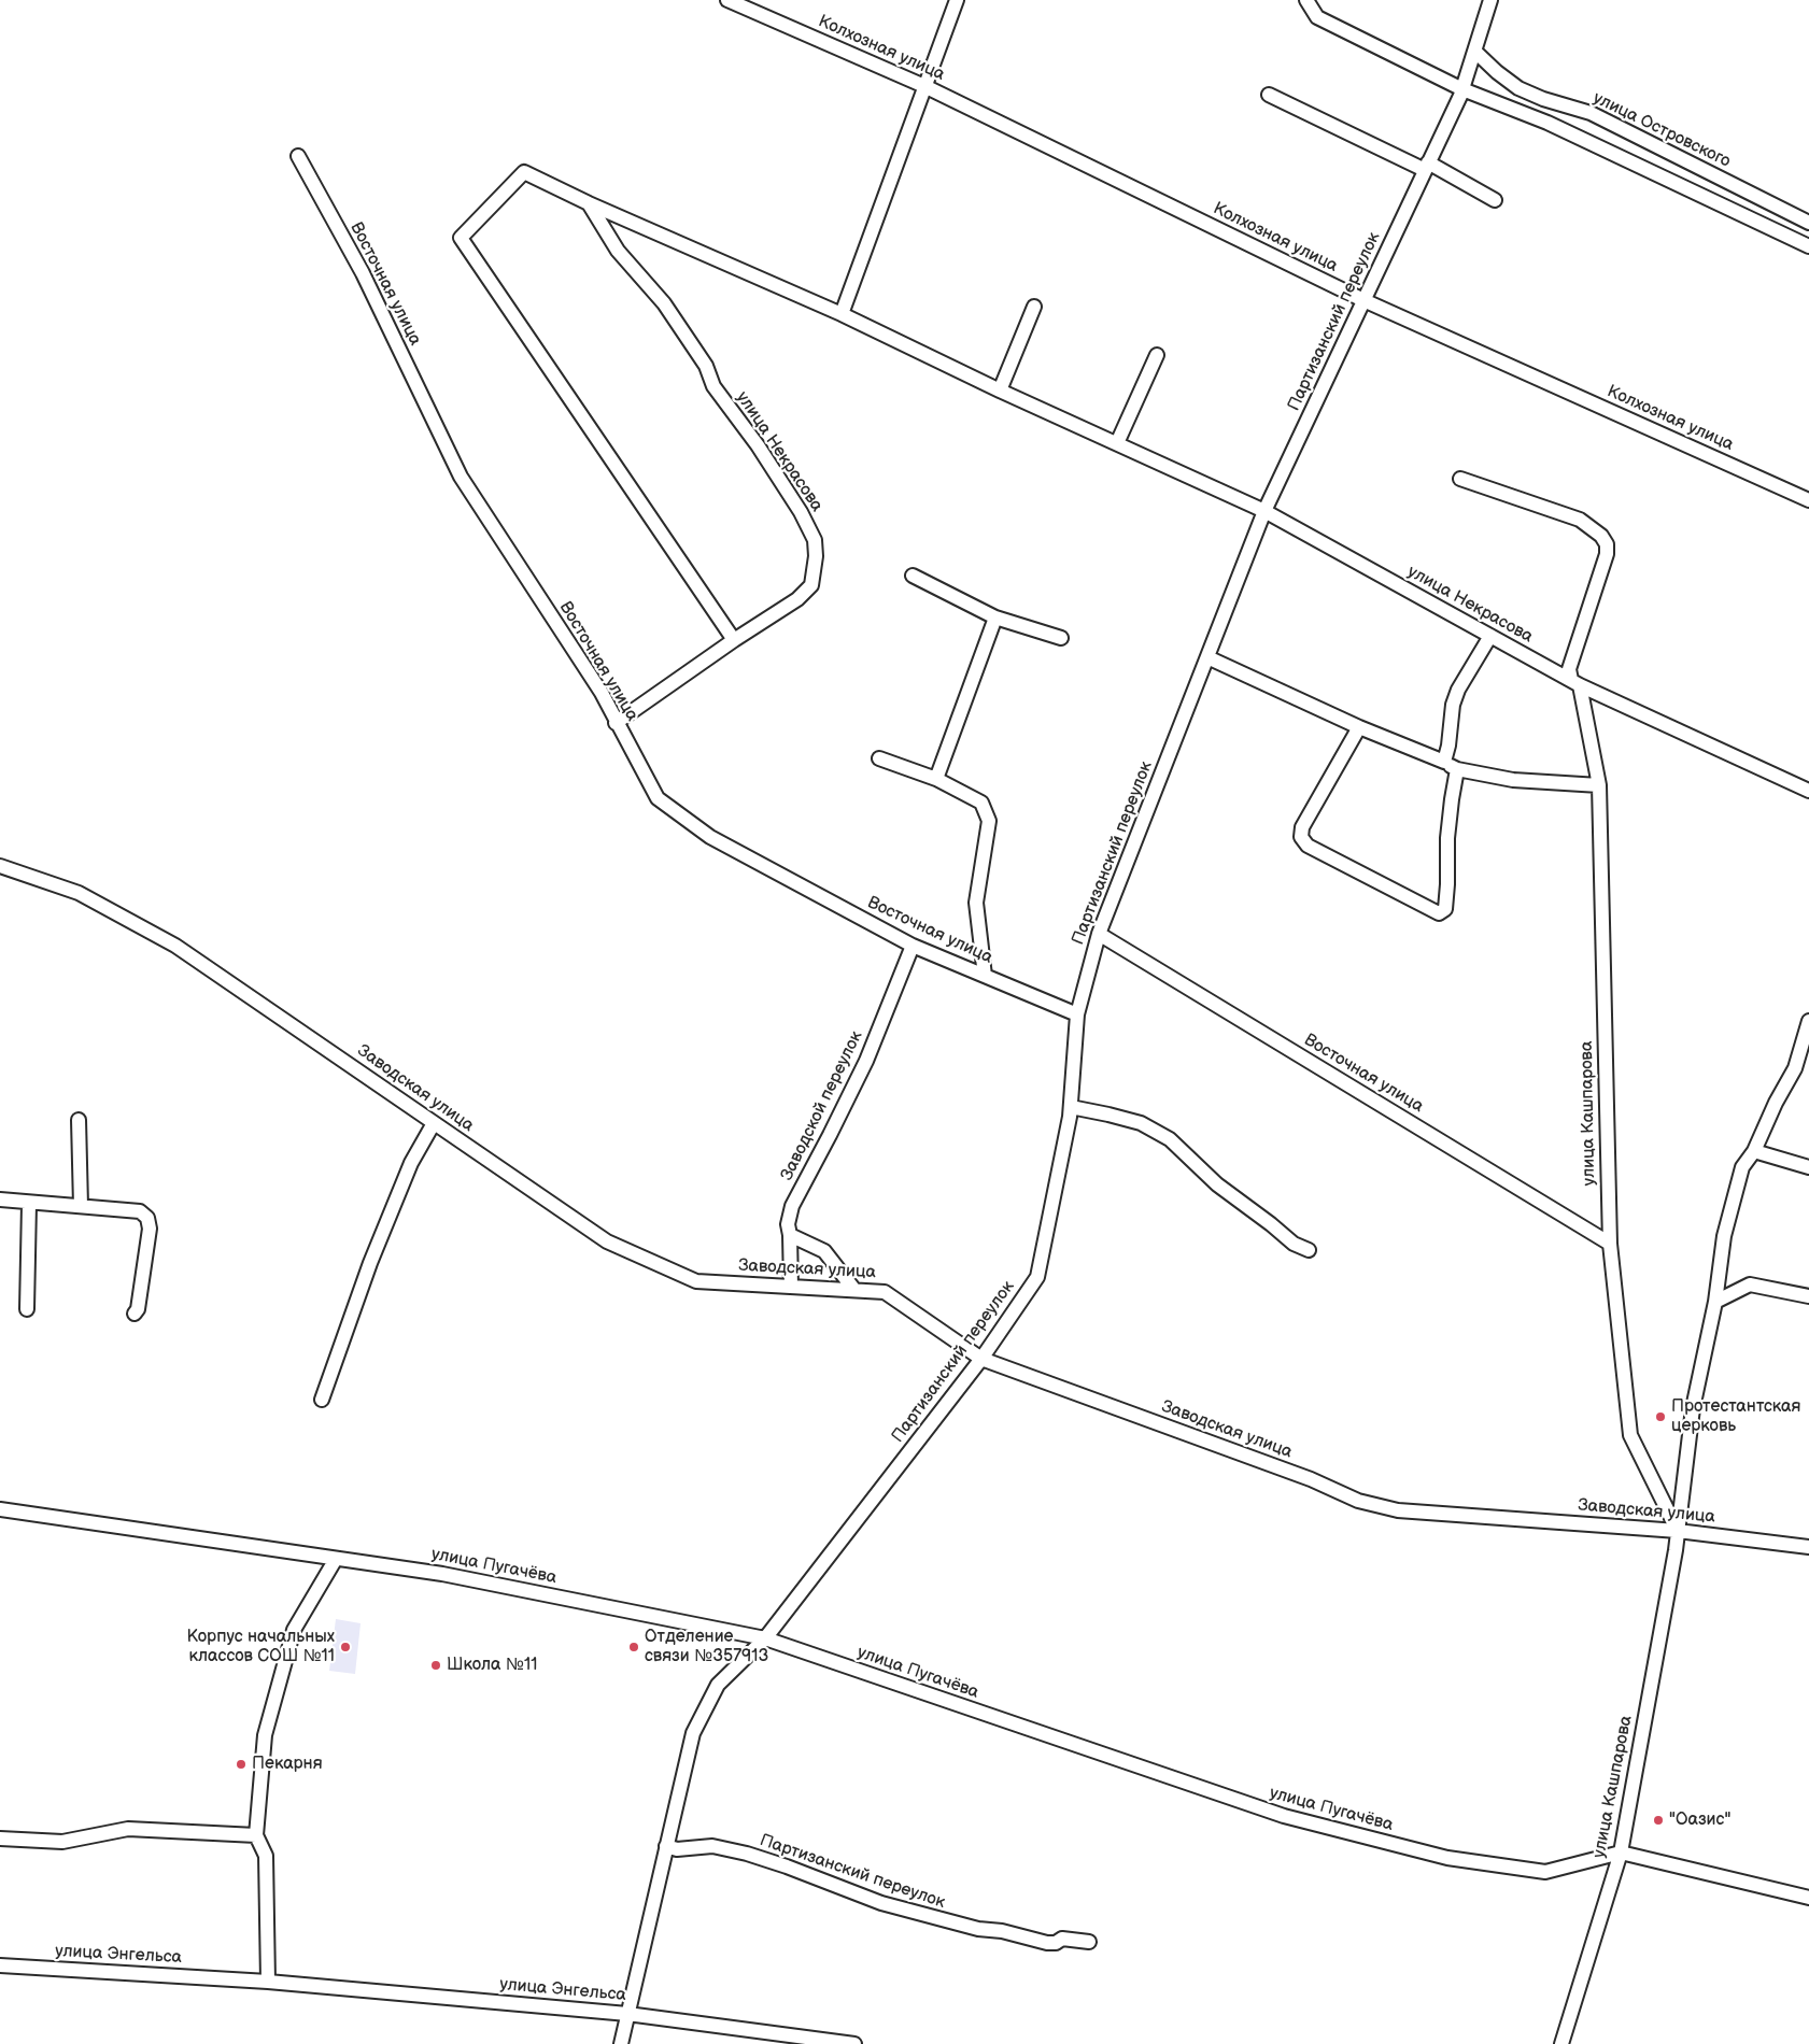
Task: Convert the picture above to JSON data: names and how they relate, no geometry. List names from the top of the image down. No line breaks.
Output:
{"streets":{"street":["Колхозная улица","улица Островского","Восточная улица","Партизанский переулок","улица Некрасова","Заводская улица","Заводской переулок","улица Кашпарова","улица Пугачёва","улица Энгельса"]},"crossings":[["Колхозная улица","Партизанский переулок"],["улица Островского","Партизанский переулок"],["Восточная улица","Партизанский переулок"],["Восточная улица","улица Некрасова"],["Восточная улица","Заводской переулок"],["Восточная улица","улица Кашпарова"],["Партизанский переулок","улица Некрасова"],["Партизанский переулок","Заводская улица"],["Партизанский переулок","улица Пугачёва"],["Партизанский переулок","улица Энгельса"],["улица Некрасова","улица Кашпарова"],["Заводская улица","Заводской переулок"],["Заводская улица","улица Кашпарова"],["улица Кашпарова","улица Пугачёва"]],"places":["Протестантская церковь","Корпус начальных классов СОШ №11","Отделение связи №357913","Школа №11","Пекарня","\"Оазис\""]}
